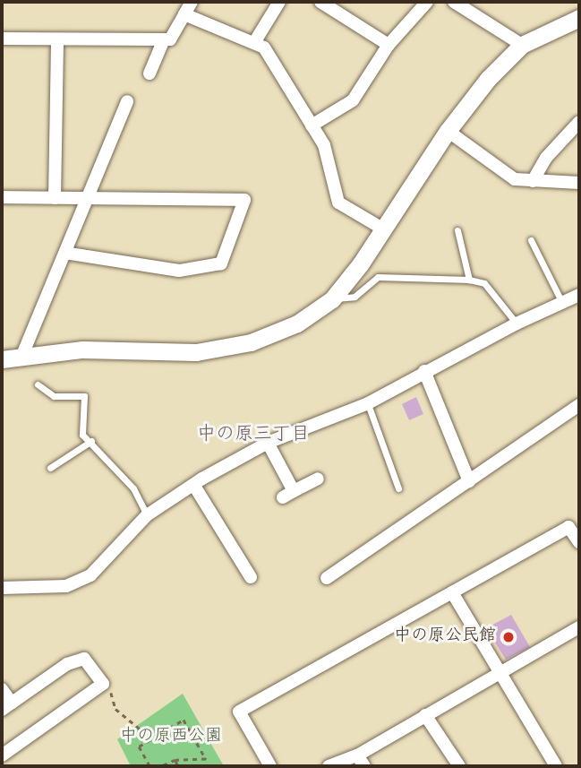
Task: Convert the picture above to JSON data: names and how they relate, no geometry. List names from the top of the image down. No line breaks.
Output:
{"districts":["中の原三丁目"],"parks":["中の原西公園"],"places":["中の原公民館"]}
